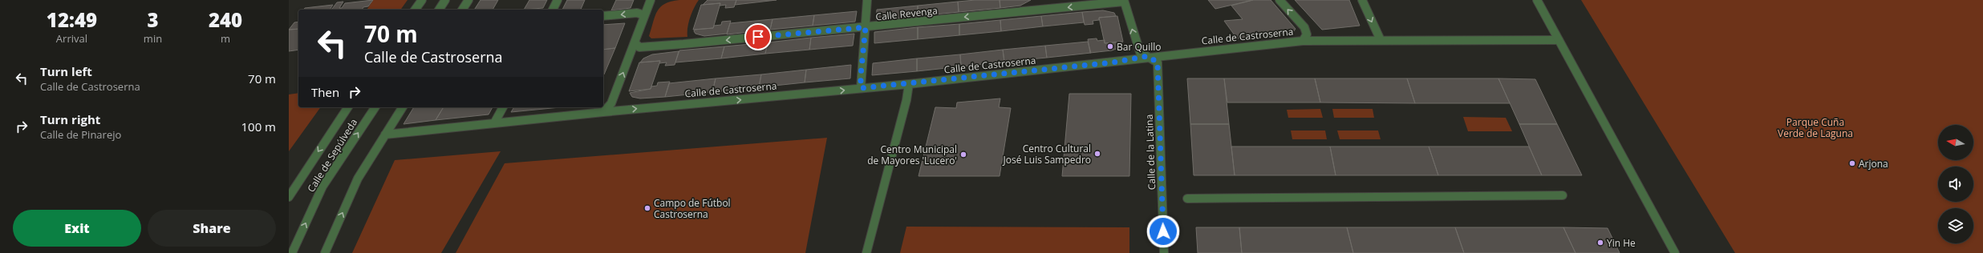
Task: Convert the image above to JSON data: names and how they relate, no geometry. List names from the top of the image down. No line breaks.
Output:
{"streets":{"street":["Calle Revenga","Calle de Castroserna","Calle de la Latina","Calle de Sepúlveda"]},"crossings":[["Calle de Castroserna","Calle de la Latina"]],"one_way":["Calle Revenga"],"parks":["Parque Cuña Verde de Laguna"],"places":["Bar Quillo","Centro Cultural José Luis Sampedro","Centro Municipal de Mayores 'Lucero'","Arjona","Campo de Fútbol Castroserna","Yin He"],"north":"left","page":{"eta":["12:49","Arrival","3","min","240","m"],"turn":["70 m","Calle de Castroserna"],"list":[{"name":"Turn left","note":"Calle de Castroserna","value":"70 m"},{"name":"Turn right","note":"Calle de Pinarejo","value":"100 m"}],"then":"Then","buttons":["Exit","Share"]}}
